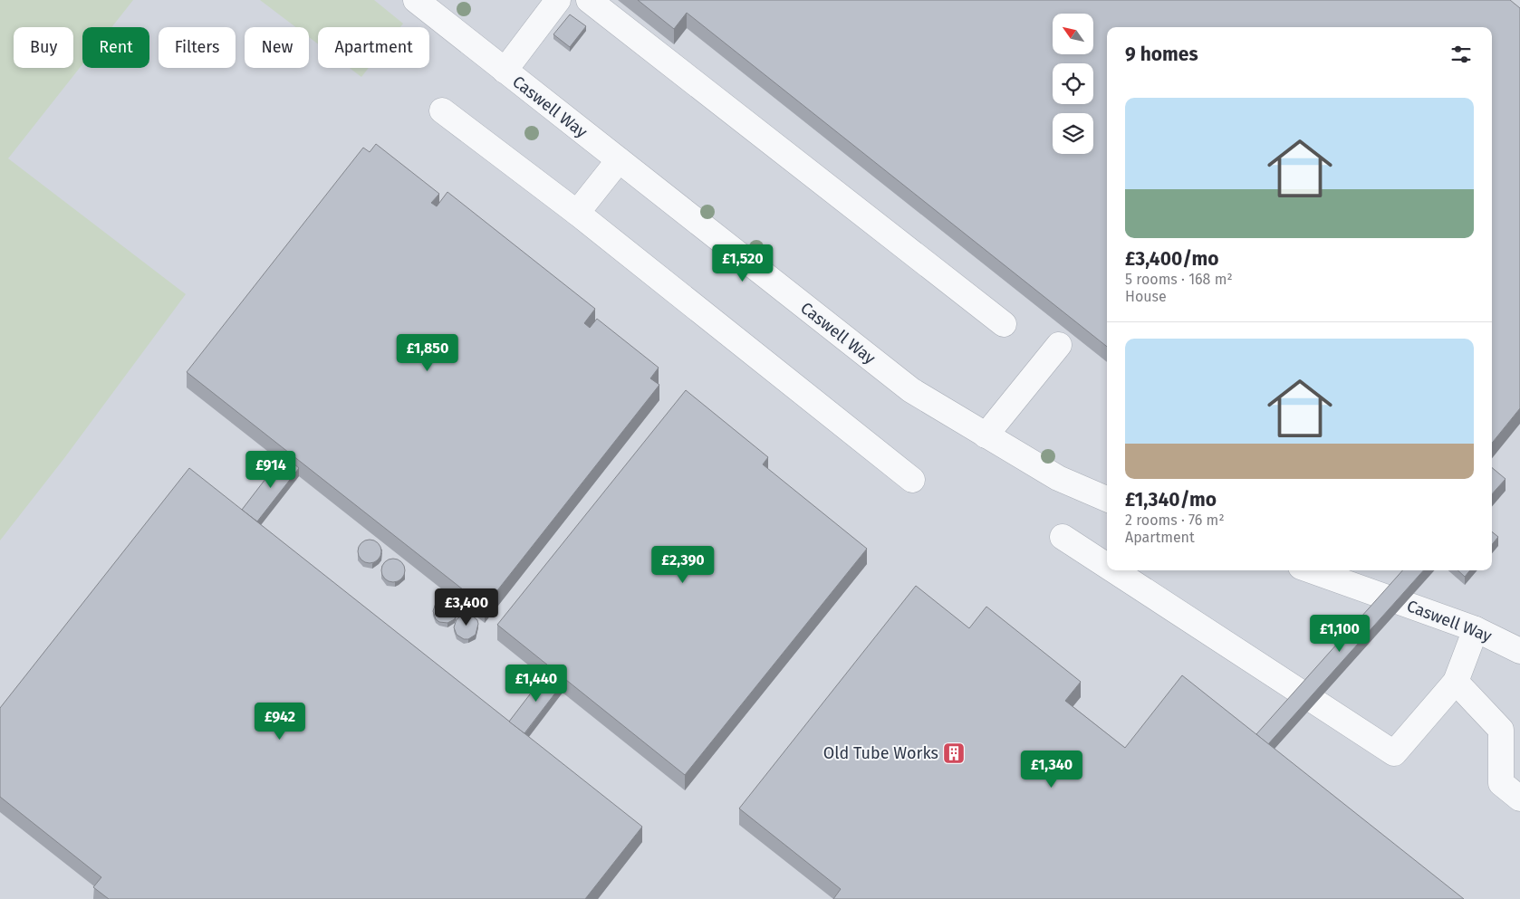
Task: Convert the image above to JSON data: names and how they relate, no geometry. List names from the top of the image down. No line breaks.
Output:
{"streets":{"street":["Caswell Way"]},"places":{"building":["Old Tube Works"]},"north":"top left","page":{"chip":["Buy","Rent","Filters","New","Apartment"],"heading":"9 homes","list":[{"name":"£3,400/mo","note":"5 rooms · 168 m² · House"},{"name":"£1,340/mo","note":"2 rooms · 76 m² · Apartment"}],"price":["£1,520","£1,850","£914","£2,390","£3,400","£1,100","£1,440","£942","£1,340"]}}
